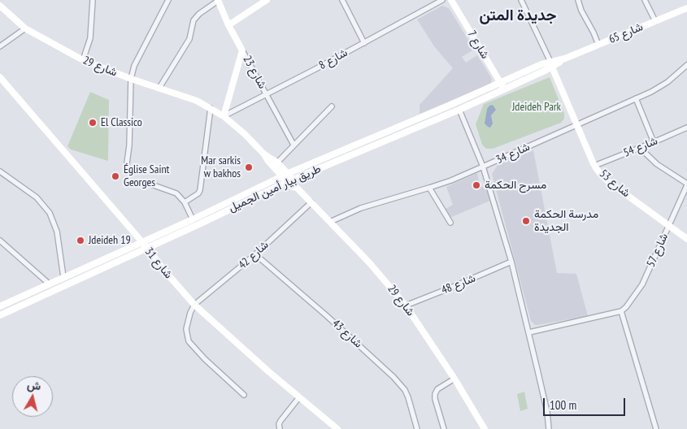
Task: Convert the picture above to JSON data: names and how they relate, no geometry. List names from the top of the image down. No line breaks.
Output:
{"streets":{"street":["شارع 65","شارع 7","شارع 8","شارع 29","شارع 23","شارع 54","شارع 34","شارع 53","طريق بيار أمين الجميل","شارع 57","شارع 42","شارع 31","شارع 48","شارع 43"]},"crossings":[["شارع 65","شارع 53"],["شارع 65","طريق بيار أمين الجميل"],["شارع 7","طريق بيار أمين الجميل"],["شارع 8","شارع 29"],["شارع 8","شارع 23"],["شارع 29","شارع 34"],["شارع 29","طريق بيار أمين الجميل"],["شارع 29","شارع 42"],["شارع 29","شارع 48"],["شارع 54","شارع 53"],["شارع 34","شارع 53"],["شارع 53","طريق بيار أمين الجميل"],["شارع 53","شارع 57"],["طريق بيار أمين الجميل","شارع 31"],["شارع 42","شارع 31"],["شارع 42","شارع 43"]],"districts":["جديدة المتن"],"parks":["Jdeideh Park"],"places":["El Classico","Mar sarkis w bakhos","Église Saint Georges","مسرح الحكمة","مدرسة الحكمة الجديدة","Jdeideh 19"],"scale_bar":"100 m","north":"top"}
